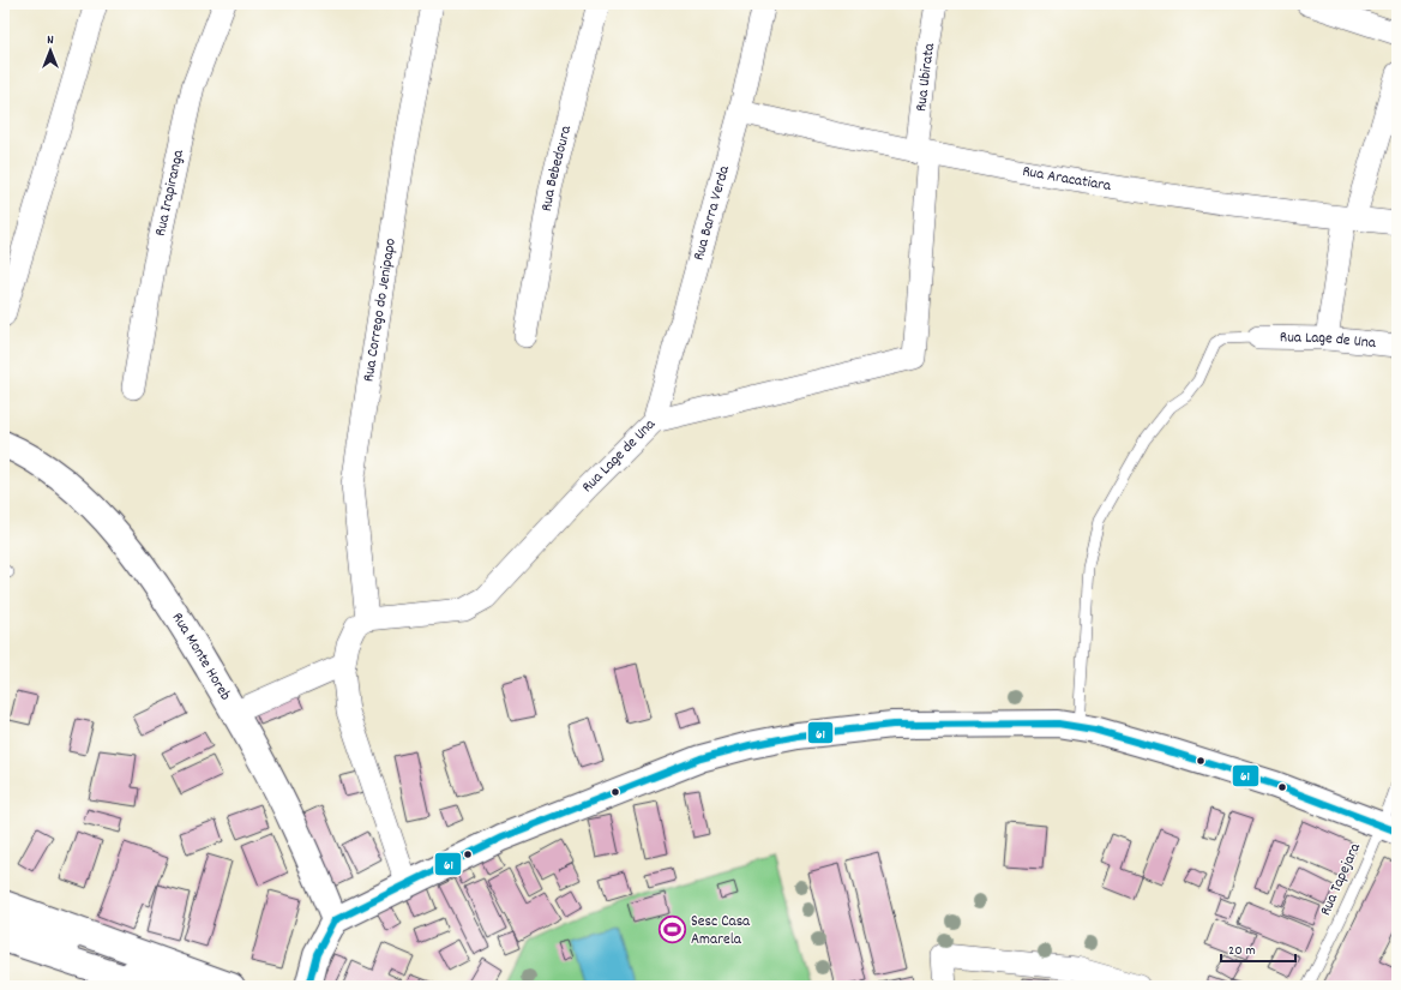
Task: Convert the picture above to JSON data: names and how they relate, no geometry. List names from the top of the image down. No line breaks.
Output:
{"streets":{"street":["Rua Ubirata","Rua Bebedoura","Rua Aracatiara","Rua Irapiranga","Rua Barra Verda","Rua Corrego do Jenipapo","Rua Lage de Una","Rua Monte Horeb"],"lane":["Rua Tapejara"]},"crossings":[["Rua Ubirata","Rua Aracatiara"],["Rua Ubirata","Rua Lage de Una"],["Rua Aracatiara","Rua Barra Verda"],["Rua Barra Verda","Rua Lage de Una"],["Rua Corrego do Jenipapo","Rua Lage de Una"]],"places":{"sports":["Sesc Casa Amarela"]},"lines":["transit line 61"],"scale_bar":"20 m","north":"top"}
